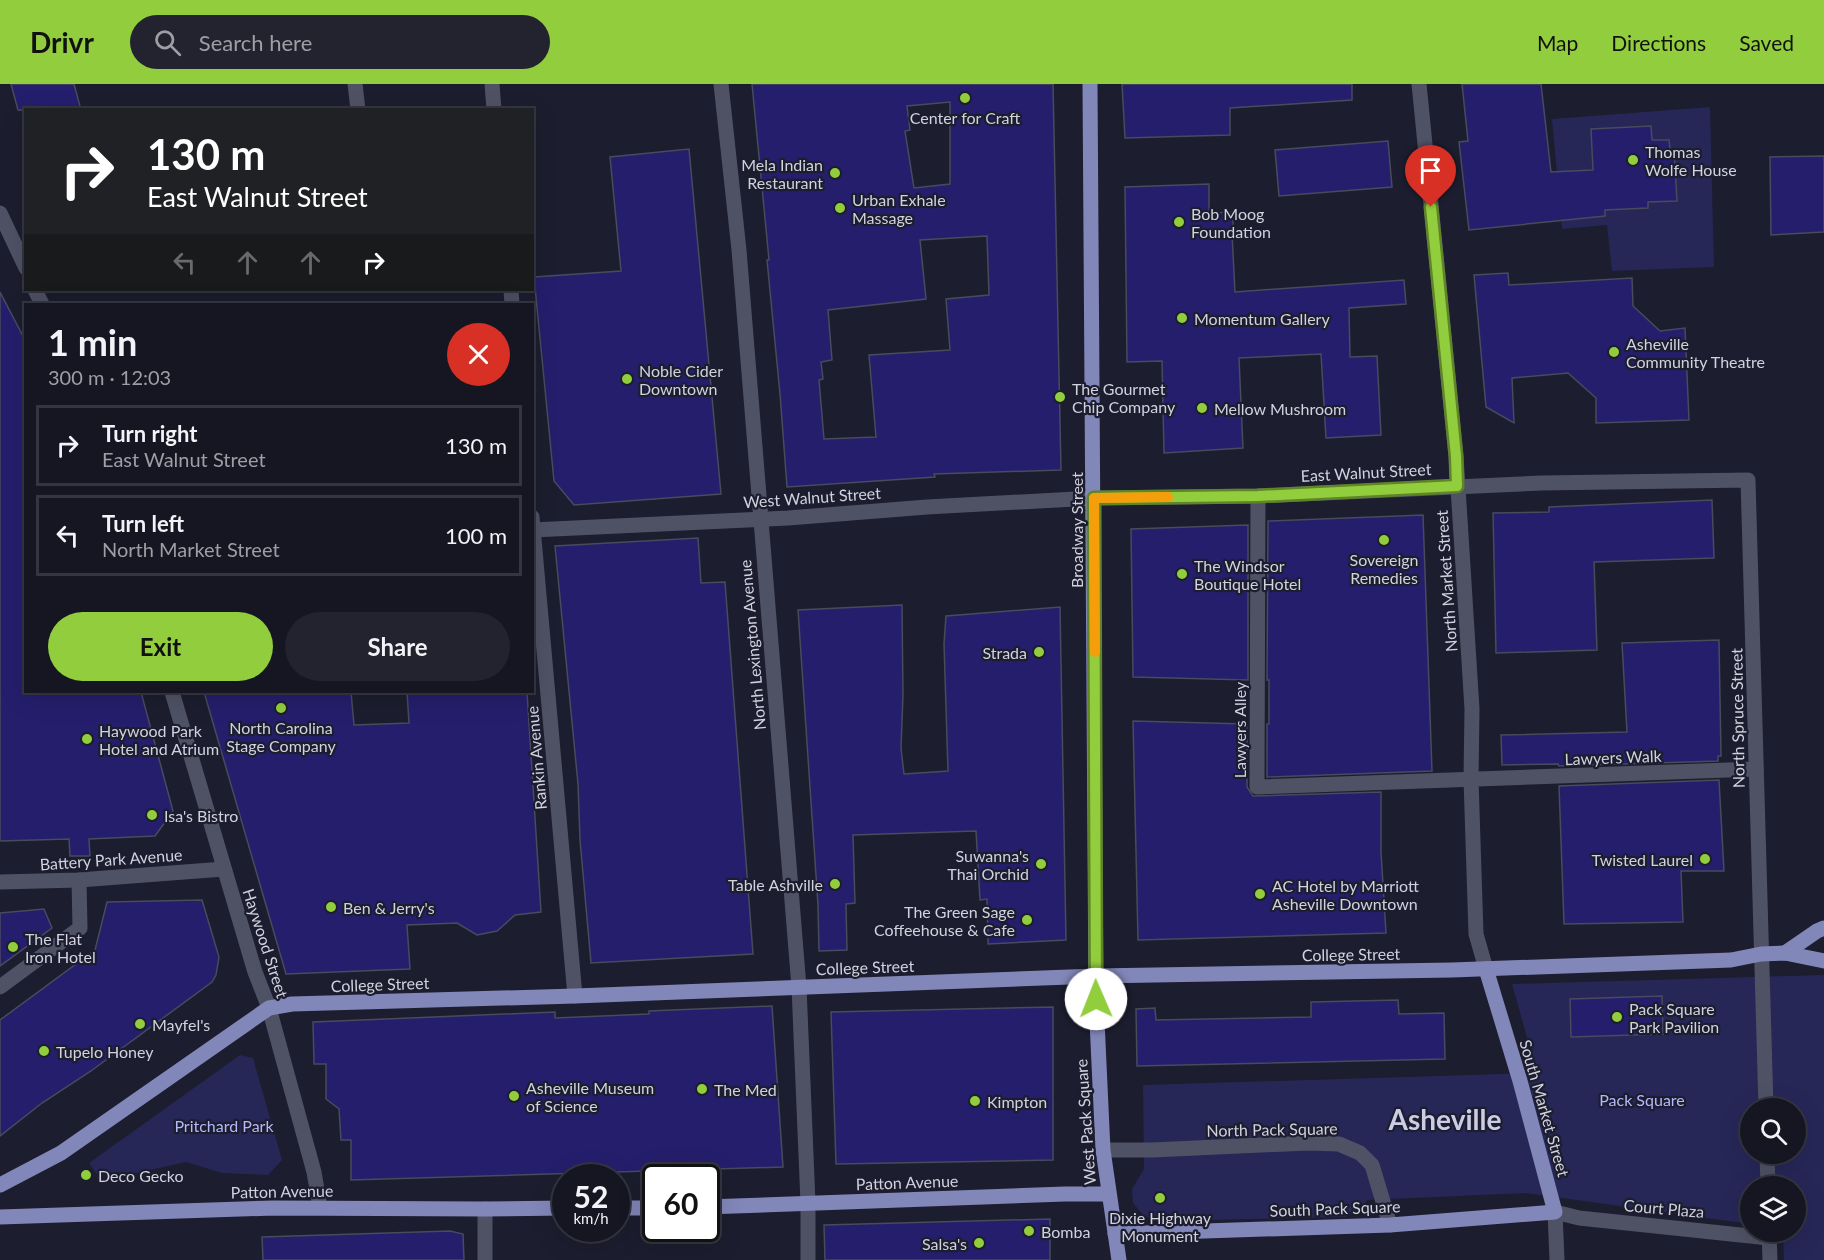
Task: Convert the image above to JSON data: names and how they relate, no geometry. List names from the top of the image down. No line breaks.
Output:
{"streets":{"main road":["Broadway Street","College Street","South Market Street","West Pack Square","Patton Avenue","South Pack Square"],"street":["East Walnut Street","West Walnut Street","North Market Street","North Lexington Avenue","North Spruce Street","Lawyers Alley","Lawyers Walk","Rankin Avenue","Battery Park Avenue","Haywood Street","North Pack Square","Court Plaza"]},"crossings":[["East Walnut Street","West Walnut Street"],["East Walnut Street","Broadway Street"],["East Walnut Street","North Market Street"],["East Walnut Street","North Spruce Street"],["East Walnut Street","Lawyers Alley"],["West Walnut Street","Broadway Street"],["West Walnut Street","North Lexington Avenue"],["Broadway Street","College Street"],["Broadway Street","West Pack Square"],["North Market Street","Lawyers Alley"],["North Market Street","Lawyers Walk"],["North Market Street","College Street"],["North Market Street","South Market Street"],["North Lexington Avenue","College Street"],["North Lexington Avenue","Patton Avenue"],["North Spruce Street","Lawyers Walk"],["North Spruce Street","College Street"],["Lawyers Alley","Lawyers Walk"],["Rankin Avenue","College Street"],["Battery Park Avenue","Haywood Street"],["Haywood Street","College Street"],["Haywood Street","Patton Avenue"],["College Street","South Market Street"],["College Street","West Pack Square"],["South Market Street","South Pack Square"],["South Market Street","Court Plaza"],["West Pack Square","North Pack Square"],["West Pack Square","Patton Avenue"],["West Pack Square","South Pack Square"],["North Pack Square","South Pack Square"],["South Pack Square","Court Plaza"]],"districts":["Asheville"],"parks":["Pack Square","Pritchard Park"],"places":["Center for Craft","Thomas Wolfe House","Mela Indian Restaurant","Urban Exhale Massage","Bob Moog Foundation","Momentum Gallery","Asheville Community Theatre","Noble Cider Downtown","The Gourmet Chip Company","Mellow Mushroom","Sovereign Remedies","The Windsor Boutique Hotel","Strada","North Carolina Stage Company","Haywood Park Hotel and Atrium","Isa's Bistro","Twisted Laurel","Suwanna's Thai Orchid","Table Ashville","AC Hotel by Marriott Asheville Downtown","Ben & Jerry's","The Green Sage Coffeehouse & Cafe","The Flat Iron Hotel","Pack Square Park Pavilion","Mayfel's","Tupelo Honey","The Med","Asheville Museum of Science","Kimpton","Deco Gecko","Dixie Highway Monument","Bomba","Salsa's"],"page":{"header":"Drivr","search":"Search here","nav":["Map","Directions","Saved"],"turn":["130 m","East Walnut Street"],"heading":["1 min","300 m · 12:03"],"list":[{"name":"Turn right","note":"East Walnut Street","value":"130 m"},{"name":"Turn left","note":"North Market Street","value":"100 m"}],"buttons":["Exit","Share"],"speed":"52 km/h","limit":"60"}}
